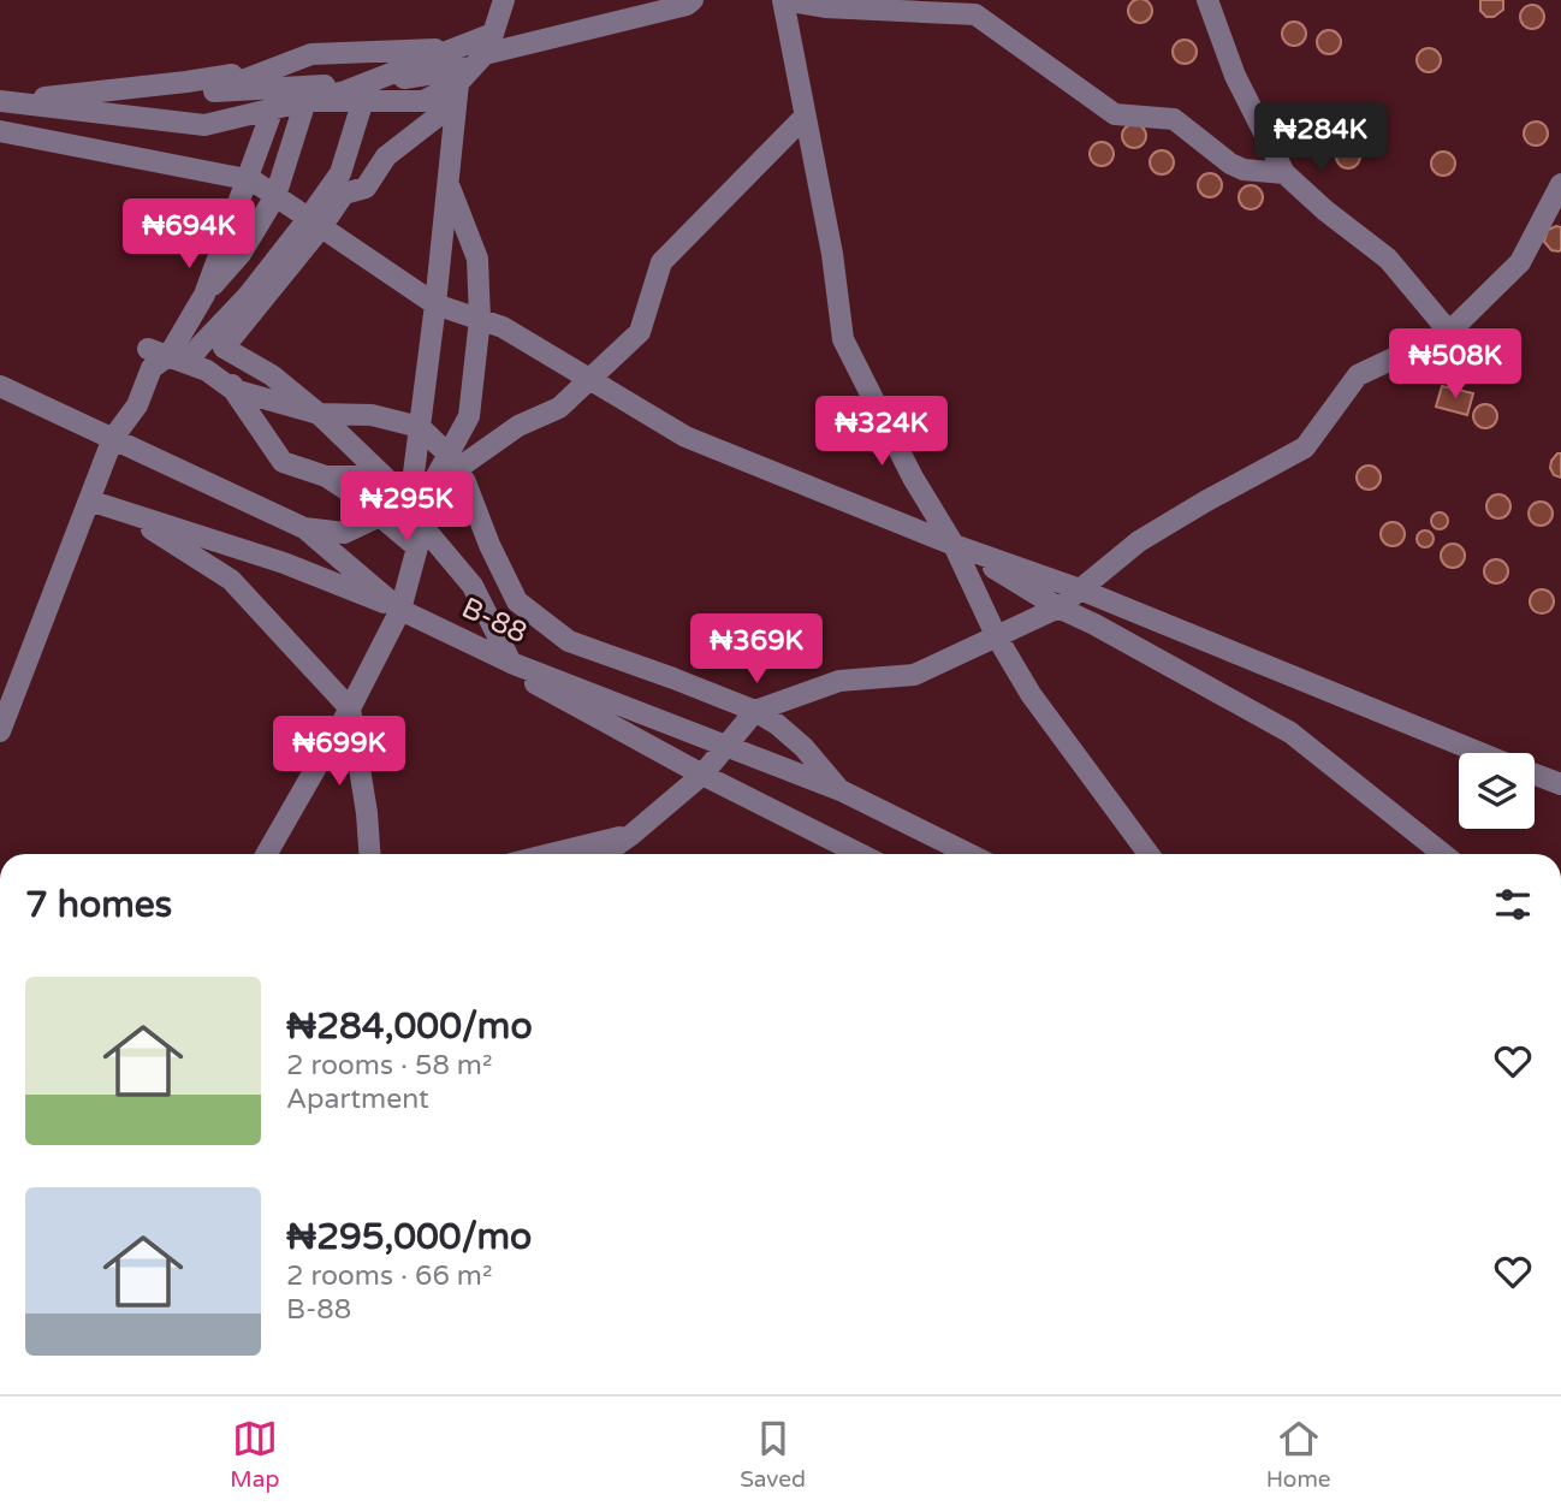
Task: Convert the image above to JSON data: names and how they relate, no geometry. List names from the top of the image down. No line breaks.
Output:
{"streets":{"street":["B-88"]},"page":{"price":["₦284K","₦694K","₦508K","₦324K","₦295K","₦369K","₦699K"],"heading":"7 homes","list":[{"name":"₦284,000/mo","note":"2 rooms · 58 m² · Apartment"},{"name":"₦295,000/mo","note":"2 rooms · 66 m² · B-88"}],"tabs":["Map","Saved","Home"]}}
